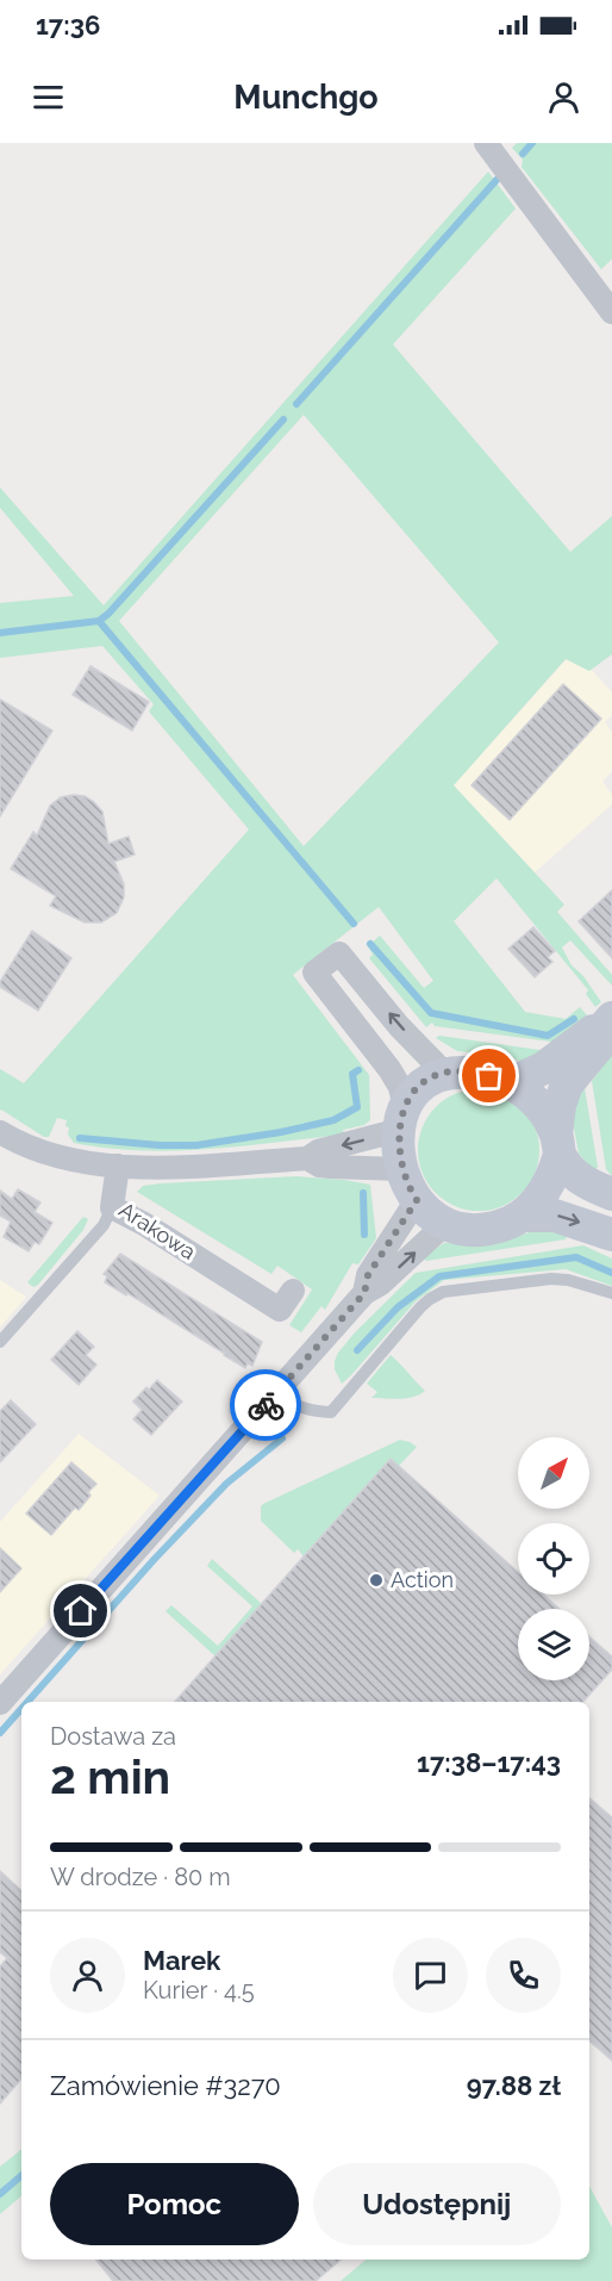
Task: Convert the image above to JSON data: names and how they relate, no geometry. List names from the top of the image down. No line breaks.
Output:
{"streets":{"street":["Arakowa"]},"places":["Action"],"north":"top right","page":{"status":"17:36","header":"Munchgo","heading":["2 min","Dostawa za","17:38–17:43"],"panel":["Marek","Kurier · 4.5","Zamówienie #3270","97.88 zł"],"bar":"W drodze · 80 m","buttons":["Pomoc","Udostępnij"]}}
